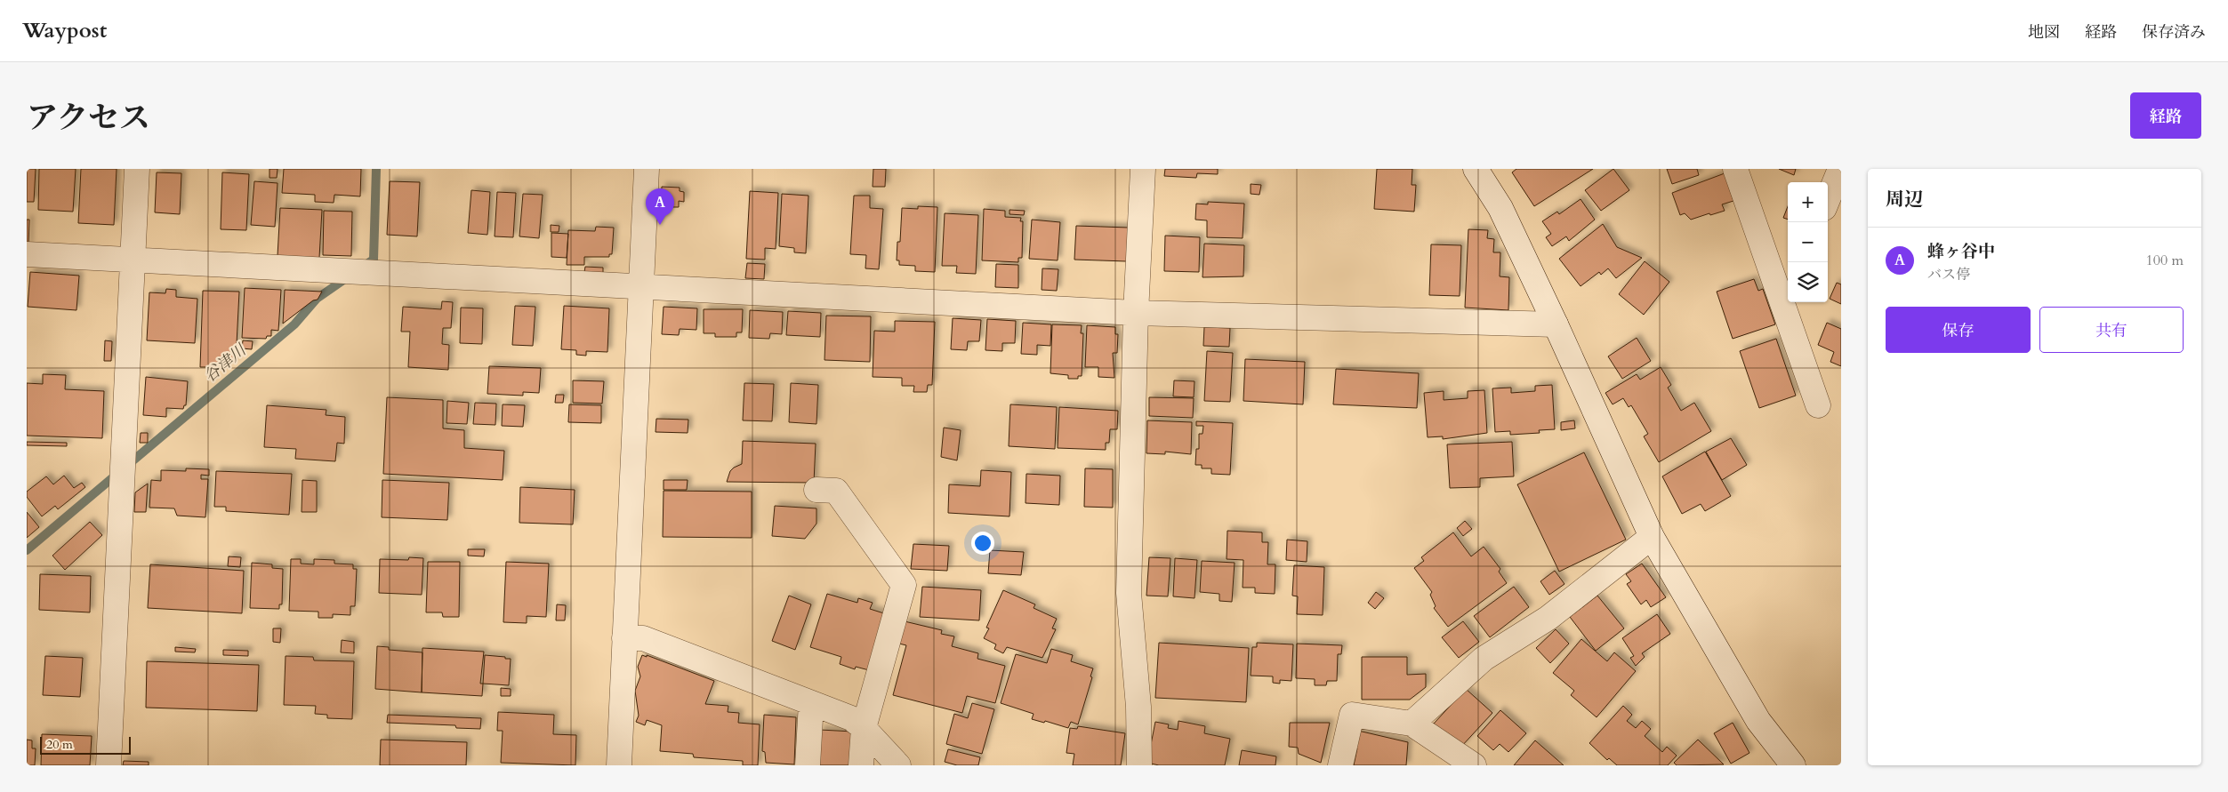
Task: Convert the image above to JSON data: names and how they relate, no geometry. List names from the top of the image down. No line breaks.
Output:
{"water":["谷津川"],"scale_bar":"20 m","page":{"header":"Waypost","nav":["地図","経路","保存済み"],"title":"アクセス","buttons":["経路",["保存","共有"]],"heading":"周辺","map_buttons":["+","−"],"pins":"A","list":[{"mark":"A","name":"蜂ヶ谷中","note":"バス停","value":"100 m"}],"scale":"20 m"}}
